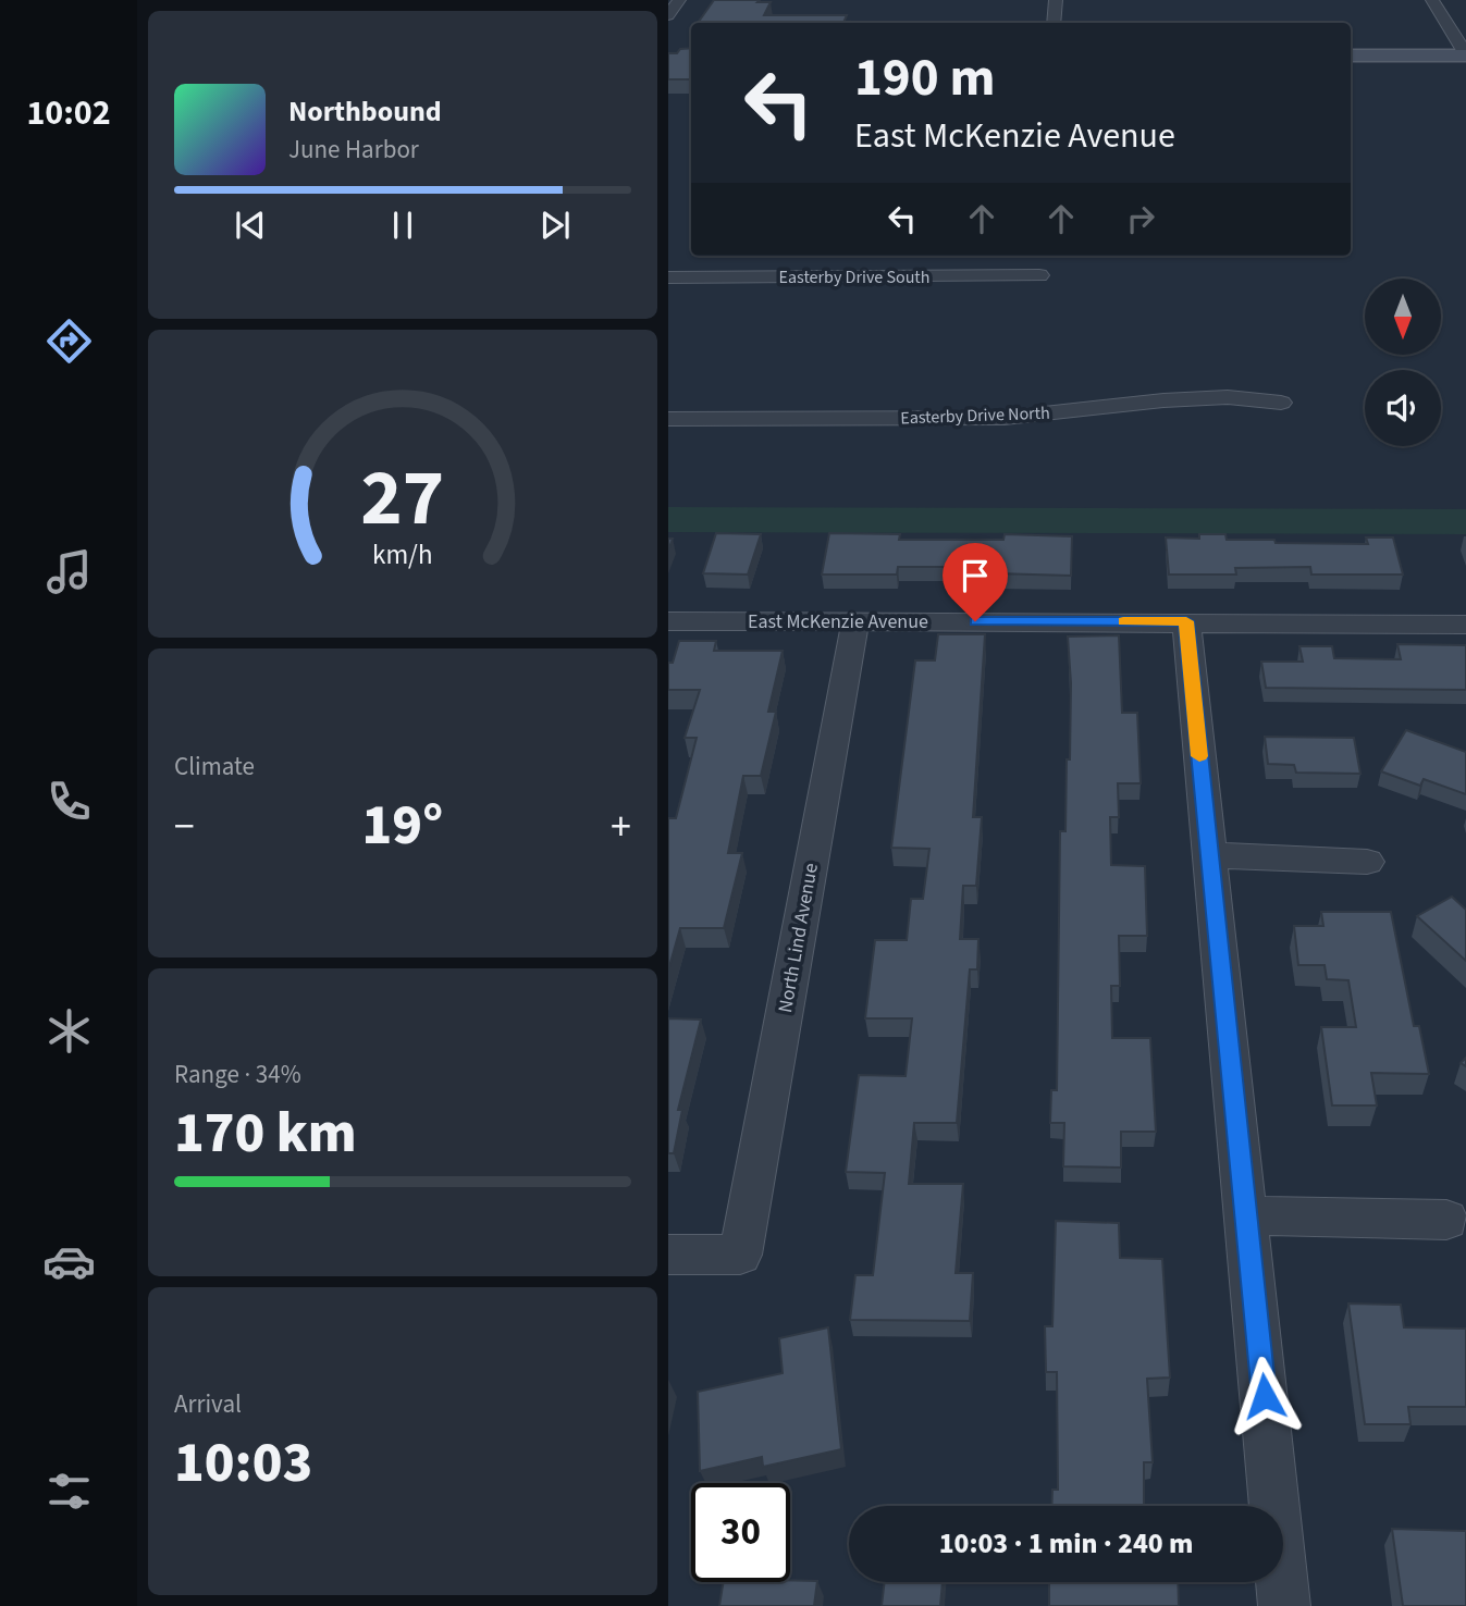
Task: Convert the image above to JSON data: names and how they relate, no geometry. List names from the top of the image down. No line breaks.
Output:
{"streets":{"street":["Easterby Drive South","Easterby Drive North","East McKenzie Avenue","North Lind Avenue"]},"crossings":[["East McKenzie Avenue","North Lind Avenue"]],"north":"bottom","page":{"tabs":"10:02","turn":["190 m","East McKenzie Avenue"],"song":["Northbound","June Harbor"],"tile":["Climate",["Range · 34%","170 km"],["Arrival","10:03"]],"heat":["−","19°","+"],"limit":"30","trip":"10:03 · 1 min · 240 m","gauge":["27","km/h"]}}
